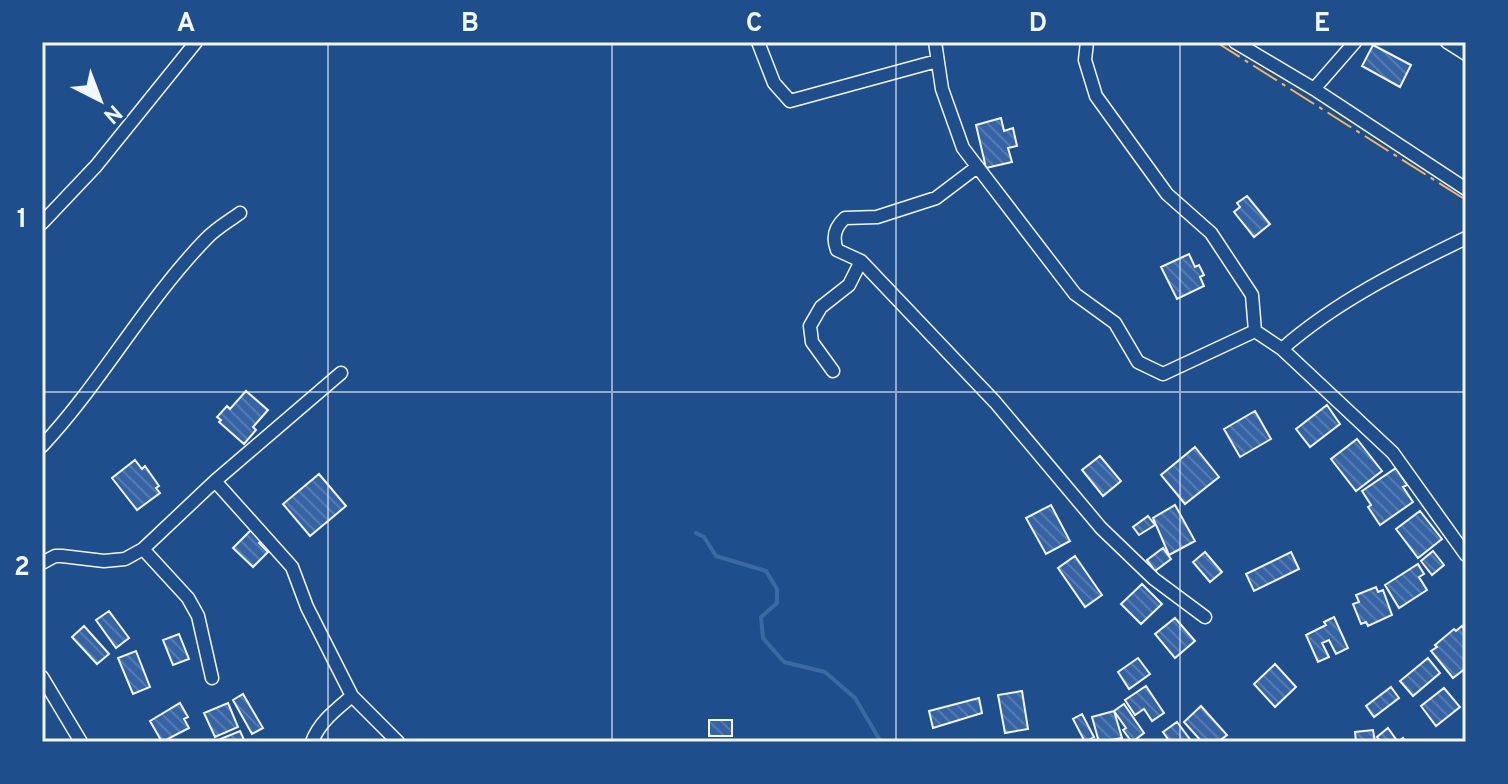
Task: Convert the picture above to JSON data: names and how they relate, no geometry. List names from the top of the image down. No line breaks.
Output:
{"north":"bottom right","grid":{"columns":["A","B","C","D","E"],"rows":["1","2"]}}
